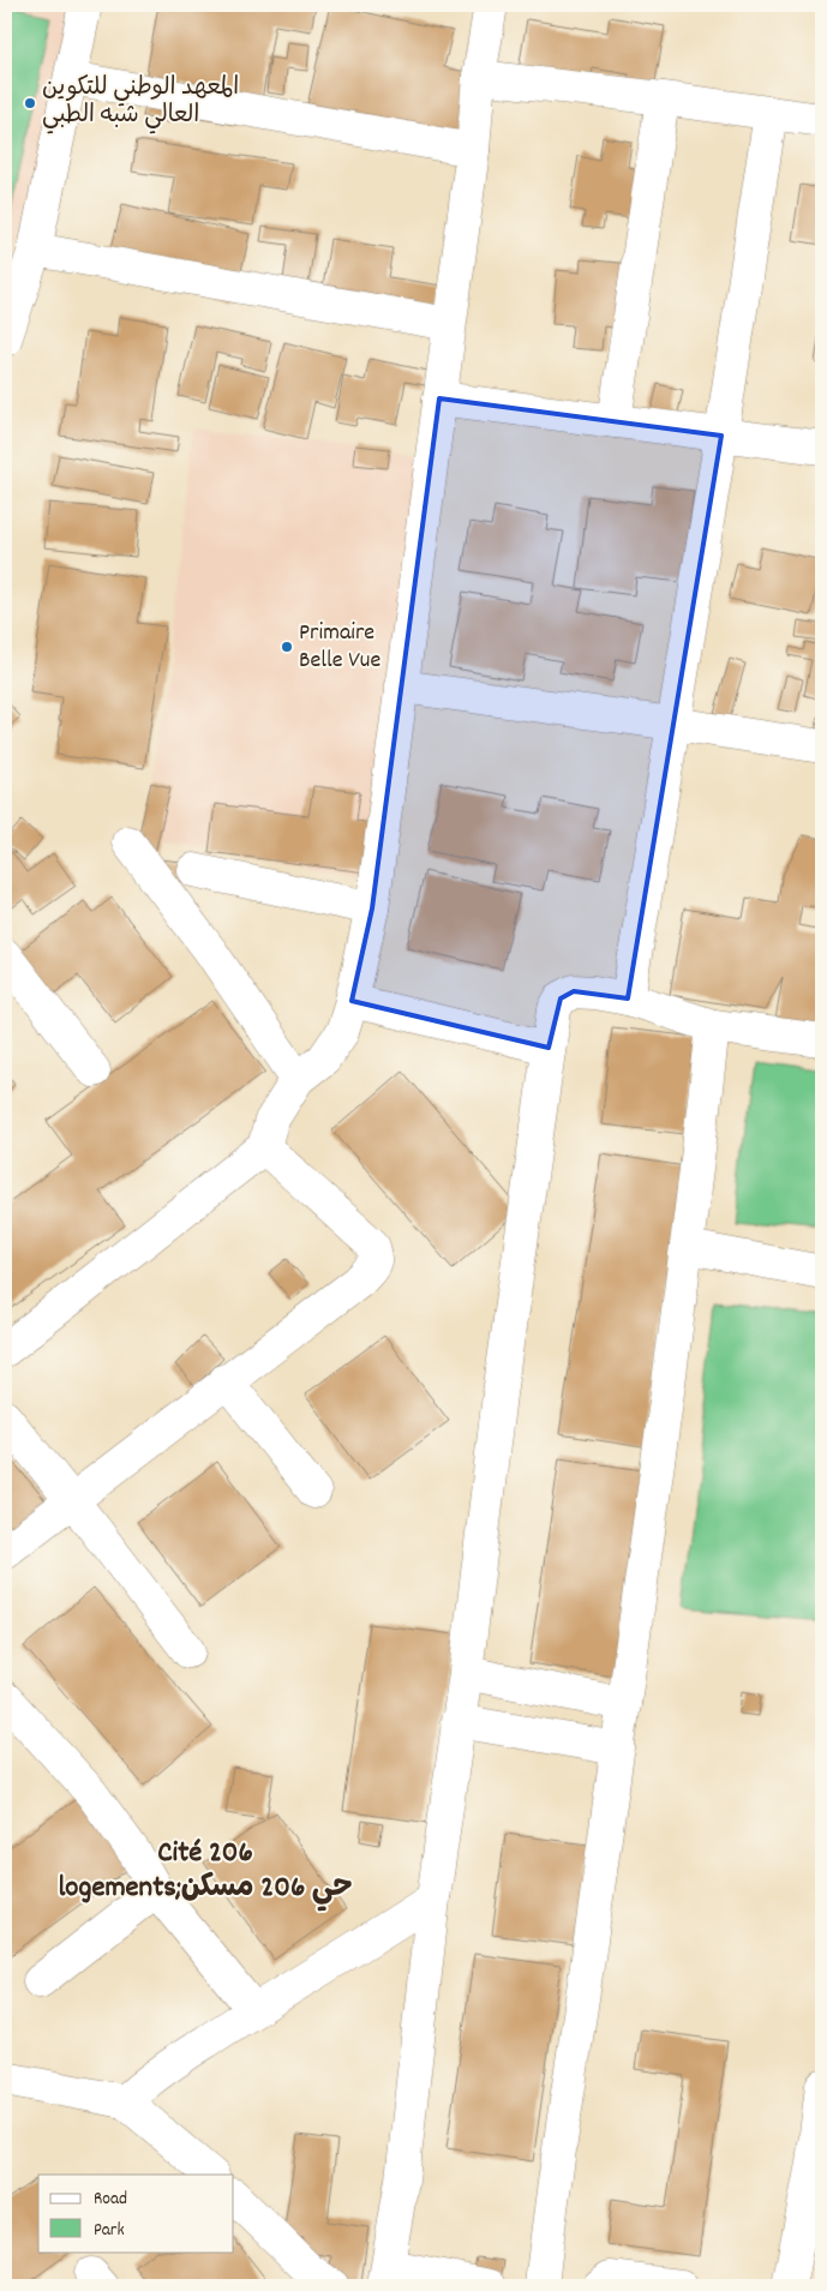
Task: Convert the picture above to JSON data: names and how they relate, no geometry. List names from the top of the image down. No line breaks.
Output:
{"districts":["Cité 206 logements;حي 206 مسكن"],"places":["المعهد الوطني للتكوين العالي شبه الطبي","Primaire Belle Vue"],"legend":["Road","Park"]}
